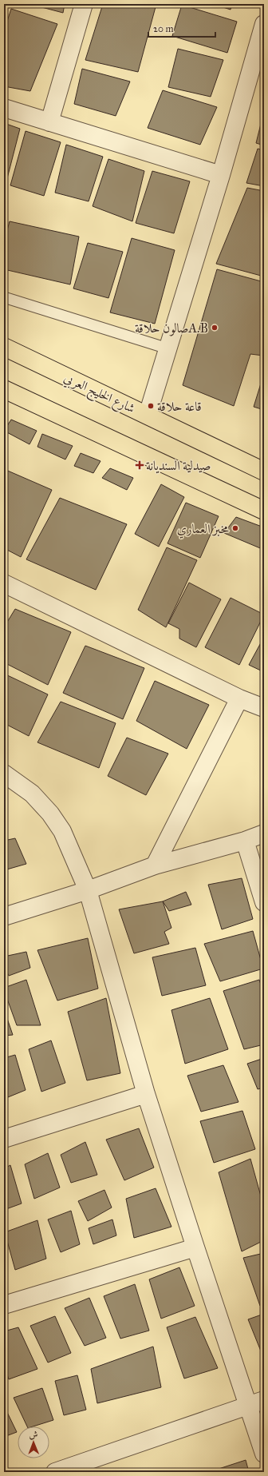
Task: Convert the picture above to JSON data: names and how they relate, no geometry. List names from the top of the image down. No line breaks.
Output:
{"streets":{"main road":["شارع الخليج العربي"]},"places":{"other":["صالون حلاقةA.B","قاعة حلاقة","مخبز العماري"],"health":["صيدلية السنديانة"]},"scale_bar":"20 m","north":"top"}
